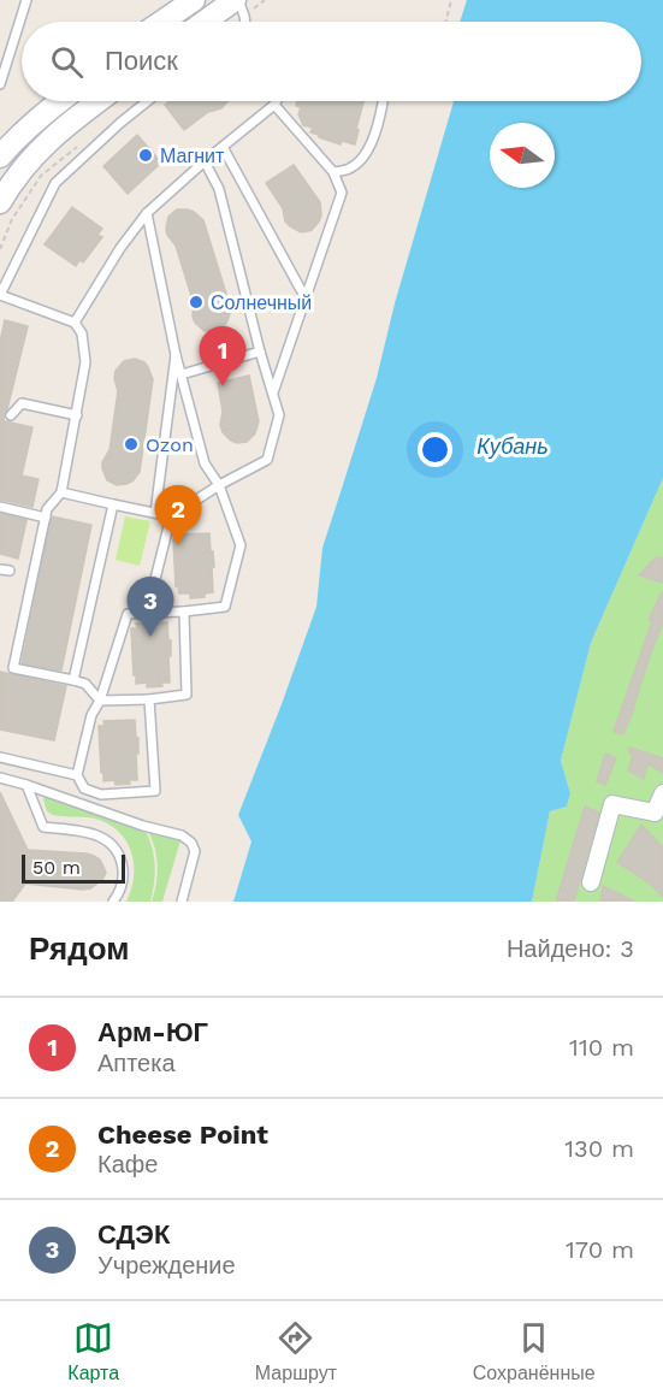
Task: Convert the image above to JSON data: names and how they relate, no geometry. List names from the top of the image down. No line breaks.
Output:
{"water":["Кубань"],"places":["Магнит","Солнечный","Ozon"],"scale_bar":"50 m","north":"left","page":{"search":"Поиск","pins":["1","2","3"],"scale":"50 m","heading":["Рядом","Найдено: 3"],"list":[{"mark":"1","name":"Арм-ЮГ","note":"Аптека","value":"110 m"},{"mark":"2","name":"Cheese Point","note":"Кафе","value":"130 m"},{"mark":"3","name":"СДЭК","note":"Учреждение","value":"170 m"}],"nav":["Карта","Маршрут","Сохранённые"]}}
